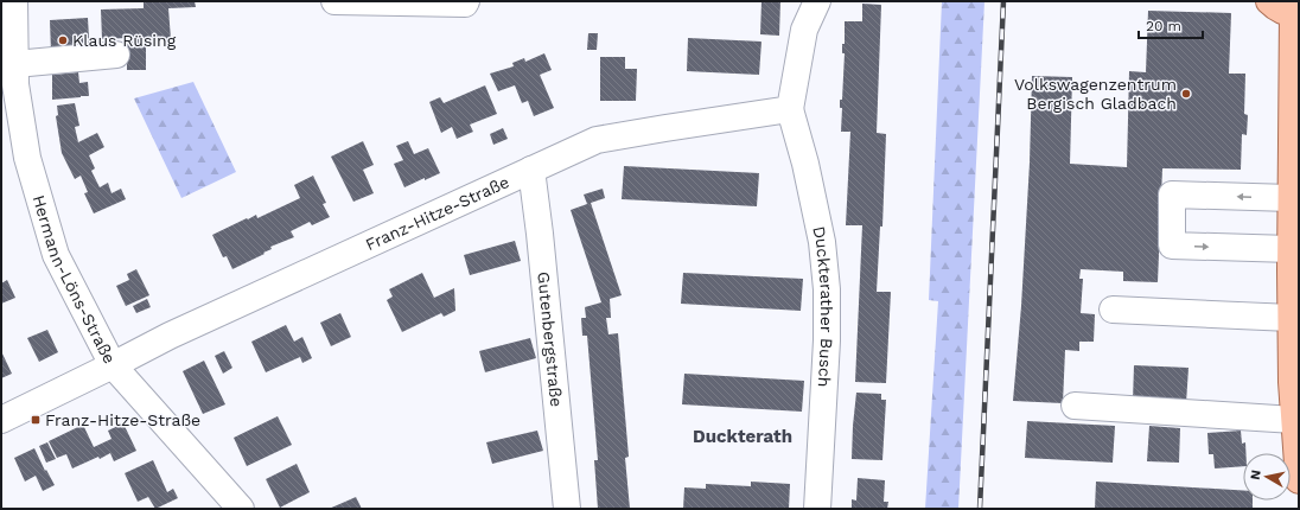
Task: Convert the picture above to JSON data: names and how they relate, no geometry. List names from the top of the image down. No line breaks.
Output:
{"streets":{"street":["Franz-Hitze-Straße","Hermann-Löns-Straße","Duckterather Busch","Gutenbergstraße"]},"crossings":[["Franz-Hitze-Straße","Hermann-Löns-Straße"],["Franz-Hitze-Straße","Duckterather Busch"],["Franz-Hitze-Straße","Gutenbergstraße"]],"districts":["Duckterath"],"places":{"other":["Klaus Rüsing","Volkswagenzentrum Bergisch Gladbach"],"transit":["Franz-Hitze-Straße"]},"scale_bar":"20 m","north":"left"}
